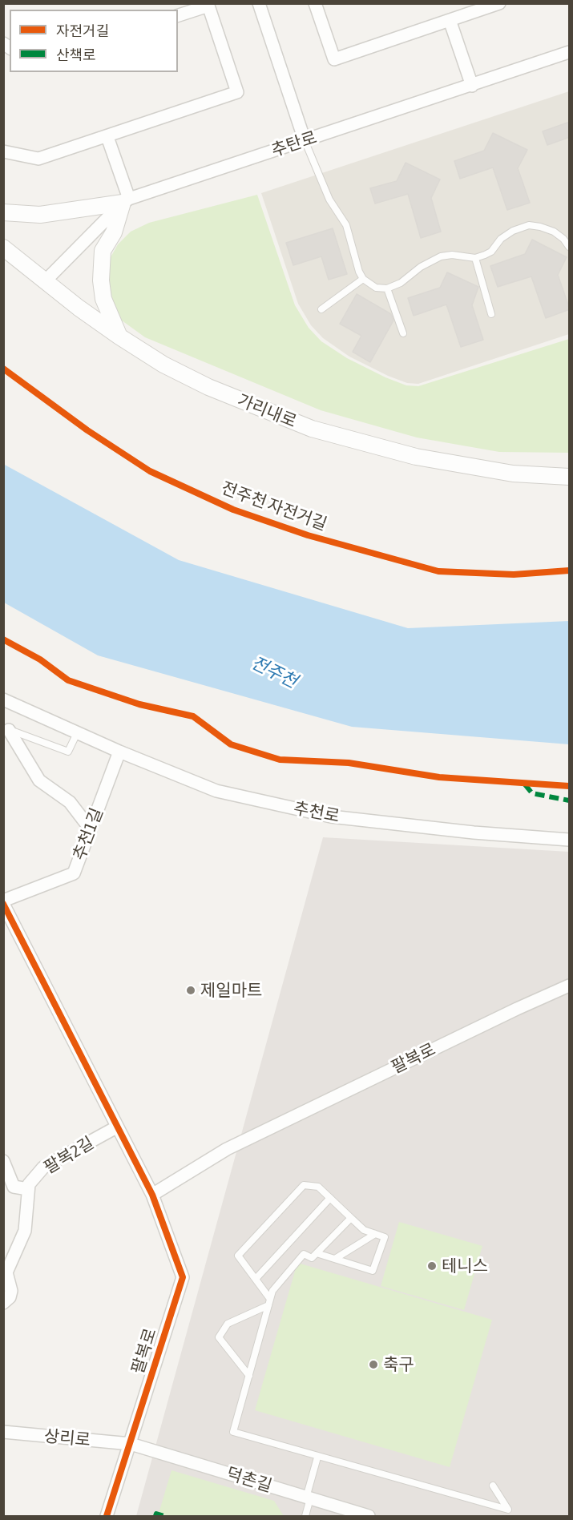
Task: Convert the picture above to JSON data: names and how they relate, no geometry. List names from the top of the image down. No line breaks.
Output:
{"streets":{"street":["추탄로","가리내로","추천로","추천1길","팔복로","팔복2길","상리로","덕촌길"],"cycle path":["전주천 자전거길"]},"crossings":[["추탄로","가리내로"],["추천로","추천1길"],["팔복로","상리로"],["팔복로","덕촌길"],["상리로","덕촌길"]],"water":["전주천"],"places":["제일마트","테니스","축구"],"legend":["자전거길","산책로"]}
